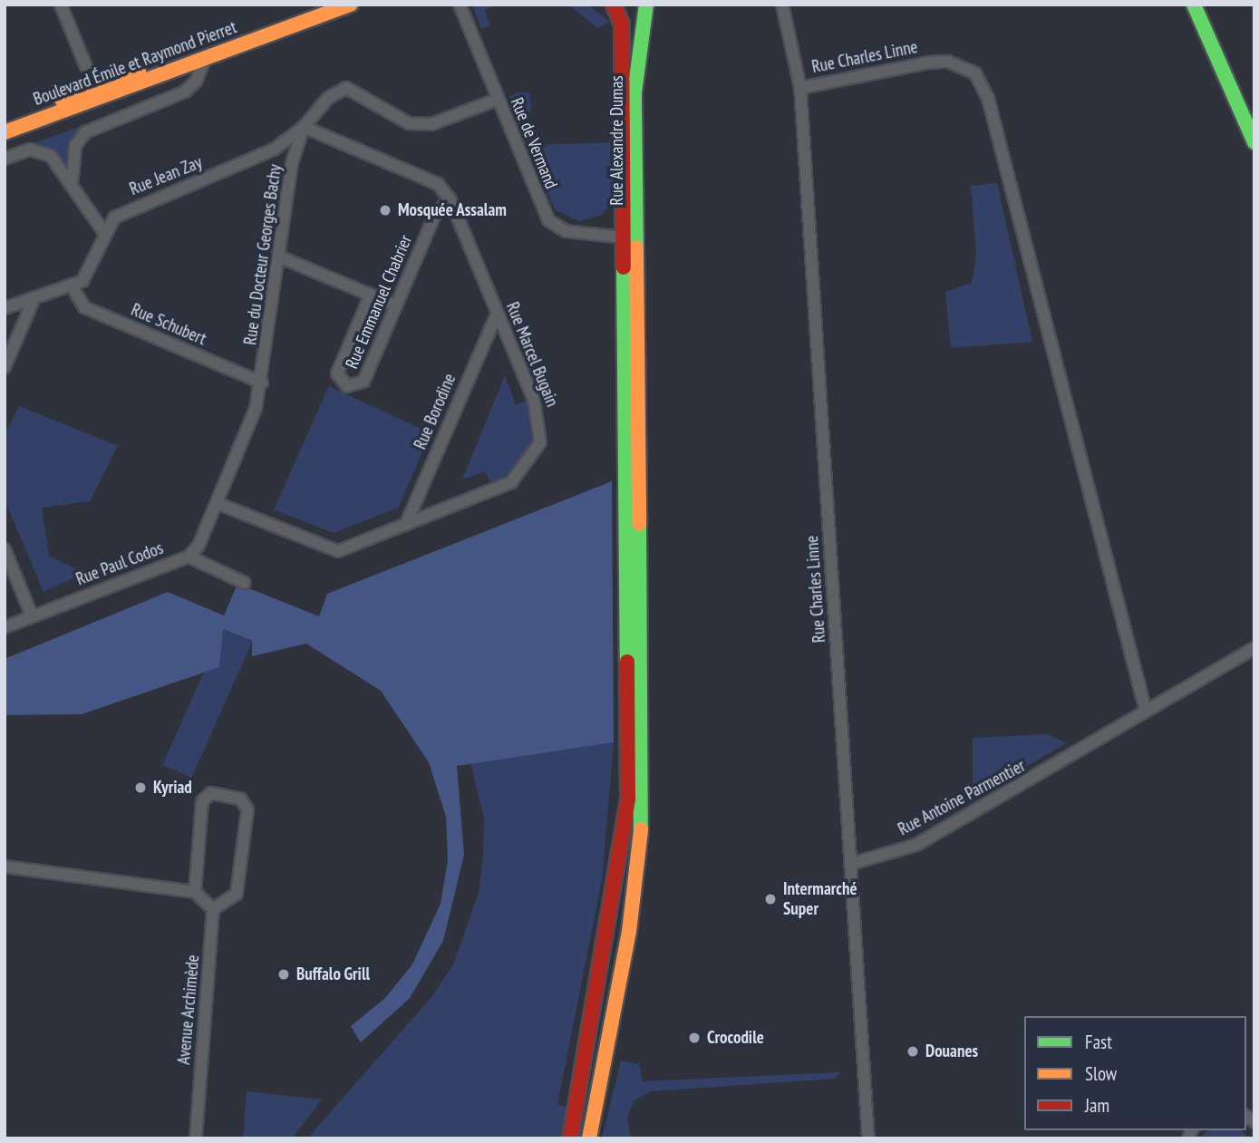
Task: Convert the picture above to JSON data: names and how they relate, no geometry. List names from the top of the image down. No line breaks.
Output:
{"streets":{"main road":["Boulevard Émile et Raymond Pierret","Rue Alexandre Dumas"],"street":["Rue Charles Linne","Rue de Vermand","Rue Jean Zay","Rue du Docteur Georges Bachy","Rue Emmanuel Chabrier","Rue Schubert","Rue Marcel Bugain","Rue Borodine","Rue Paul Codos","Rue Antoine Parmentier","Avenue Archimède"]},"crossings":[["Rue Charles Linne","Rue Antoine Parmentier"],["Rue Alexandre Dumas","Rue de Vermand"],["Rue de Vermand","Rue du Docteur Georges Bachy"],["Rue Jean Zay","Rue du Docteur Georges Bachy"],["Rue Jean Zay","Rue Marcel Bugain"],["Rue du Docteur Georges Bachy","Rue Schubert"],["Rue du Docteur Georges Bachy","Rue Marcel Bugain"],["Rue du Docteur Georges Bachy","Rue Paul Codos"],["Rue Emmanuel Chabrier","Rue Marcel Bugain"],["Rue Marcel Bugain","Rue Borodine"]],"places":["Mosquée Assalam","Kyriad","Intermarché Super","Buffalo Grill","Crocodile","Douanes"],"legend":["Fast","Slow","Jam"]}
